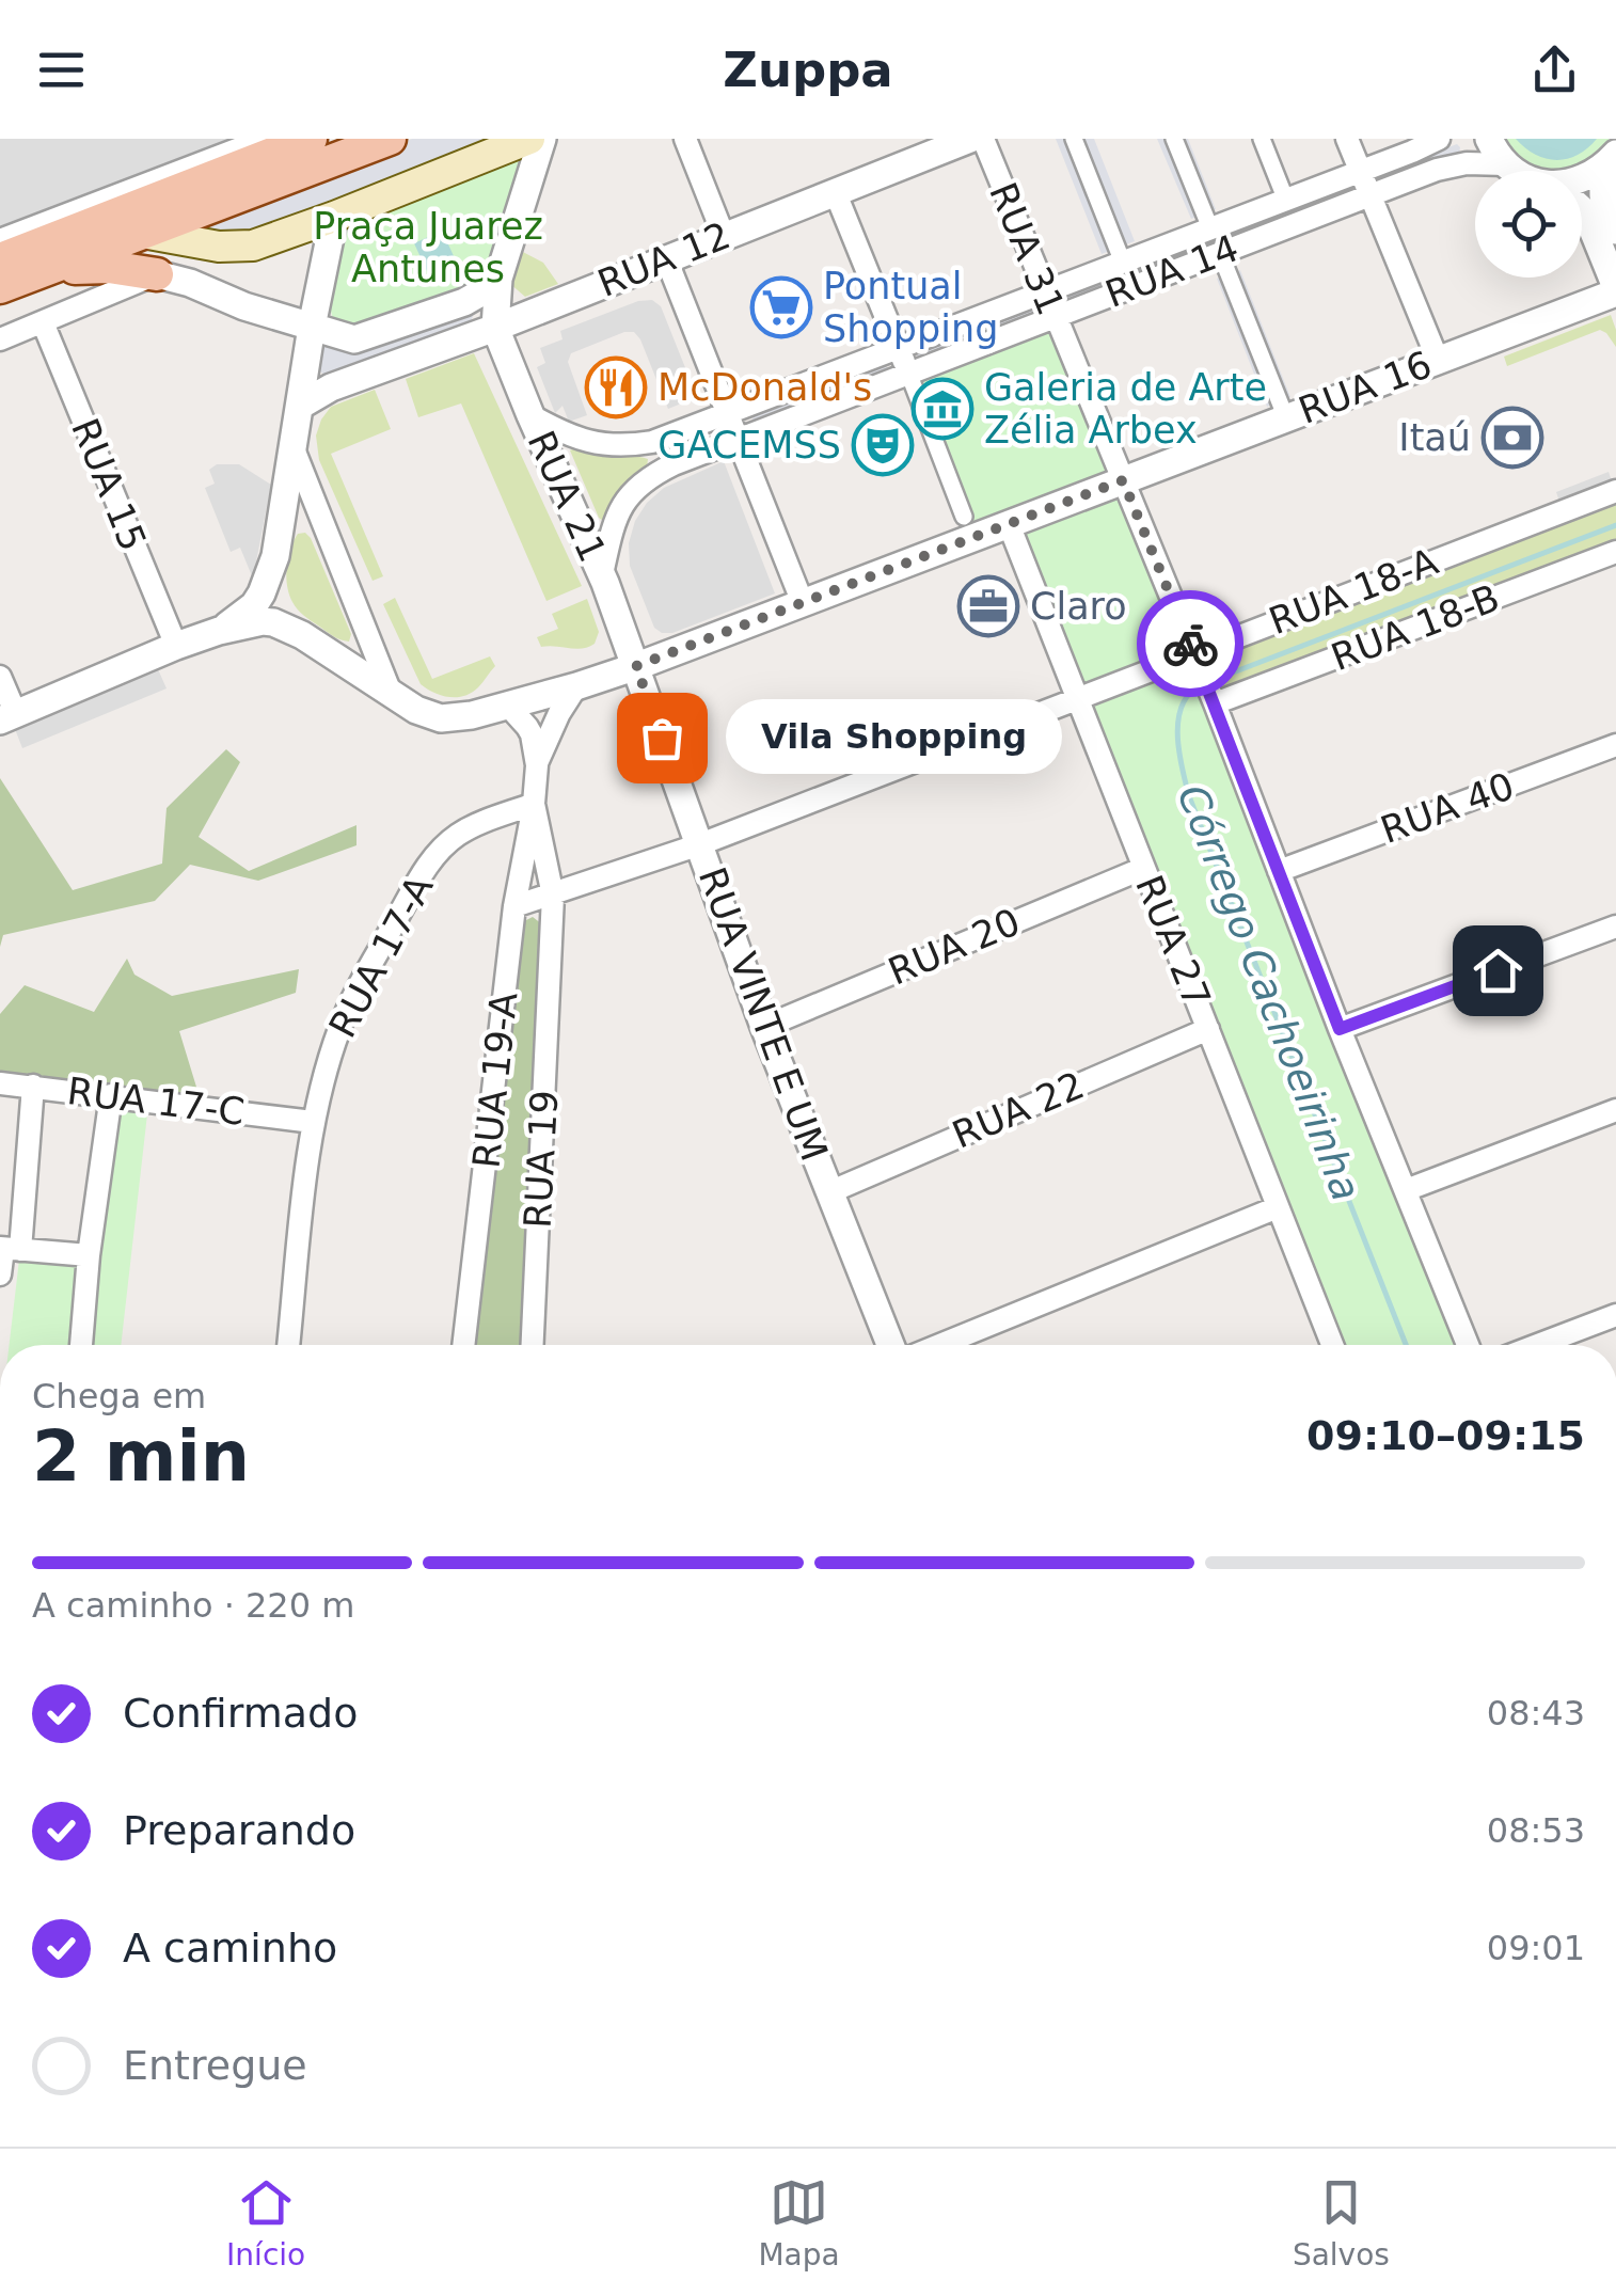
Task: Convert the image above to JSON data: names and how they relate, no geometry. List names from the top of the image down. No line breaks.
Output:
{"streets":{"street":["RUA 31","RUA 12","RUA 14","RUA 16","RUA 15","RUA 21","RUA 18-A","RUA 18-B","RUA 40","RUA 27","RUA 20","RUA 17-A","RUA VINTE E UM","RUA 19-A","RUA 17-C","RUA 22","RUA 19"]},"crossings":[["RUA 31","RUA 14"],["RUA 31","RUA 16"],["RUA 31","RUA 18-A"],["RUA 31","RUA 18-B"],["RUA 31","RUA 40"],["RUA 12","RUA 21"],["RUA 14","RUA 21"],["RUA 16","RUA 21"],["RUA 16","RUA 27"],["RUA 16","RUA VINTE E UM"],["RUA 21","RUA VINTE E UM"],["RUA 18-A","RUA 27"],["RUA 18-A","RUA VINTE E UM"],["RUA 18-A","RUA 19-A"],["RUA 18-A","RUA 19"],["RUA 27","RUA 20"],["RUA 27","RUA 22"],["RUA 20","RUA VINTE E UM"],["RUA 17-A","RUA 19-A"],["RUA 17-A","RUA 17-C"],["RUA 17-A","RUA 19"],["RUA VINTE E UM","RUA 22"],["RUA 19-A","RUA 19"]],"water":["Córrego Cachoeirinha"],"parks":["Praça Juarez Antunes"],"places":{"supermarket":["Pontual Shopping"],"restaurant":["McDonald's"],"museum":["Galeria de Arte Zélia Arbex"],"bank":["Itaú"],"theatre":["GACEMSS"],"office":["Claro"],"other":["Vila Shopping"]},"page":{"header":"Zuppa","bubble":"Vila Shopping","heading":["2 min","Chega em","09:10–09:15"],"bar":"A caminho · 220 m","list":[["Confirmado","08:43"],["Preparando","08:53"],["A caminho","09:01"],"Entregue"],"tabs":["Início","Mapa","Salvos"]}}
